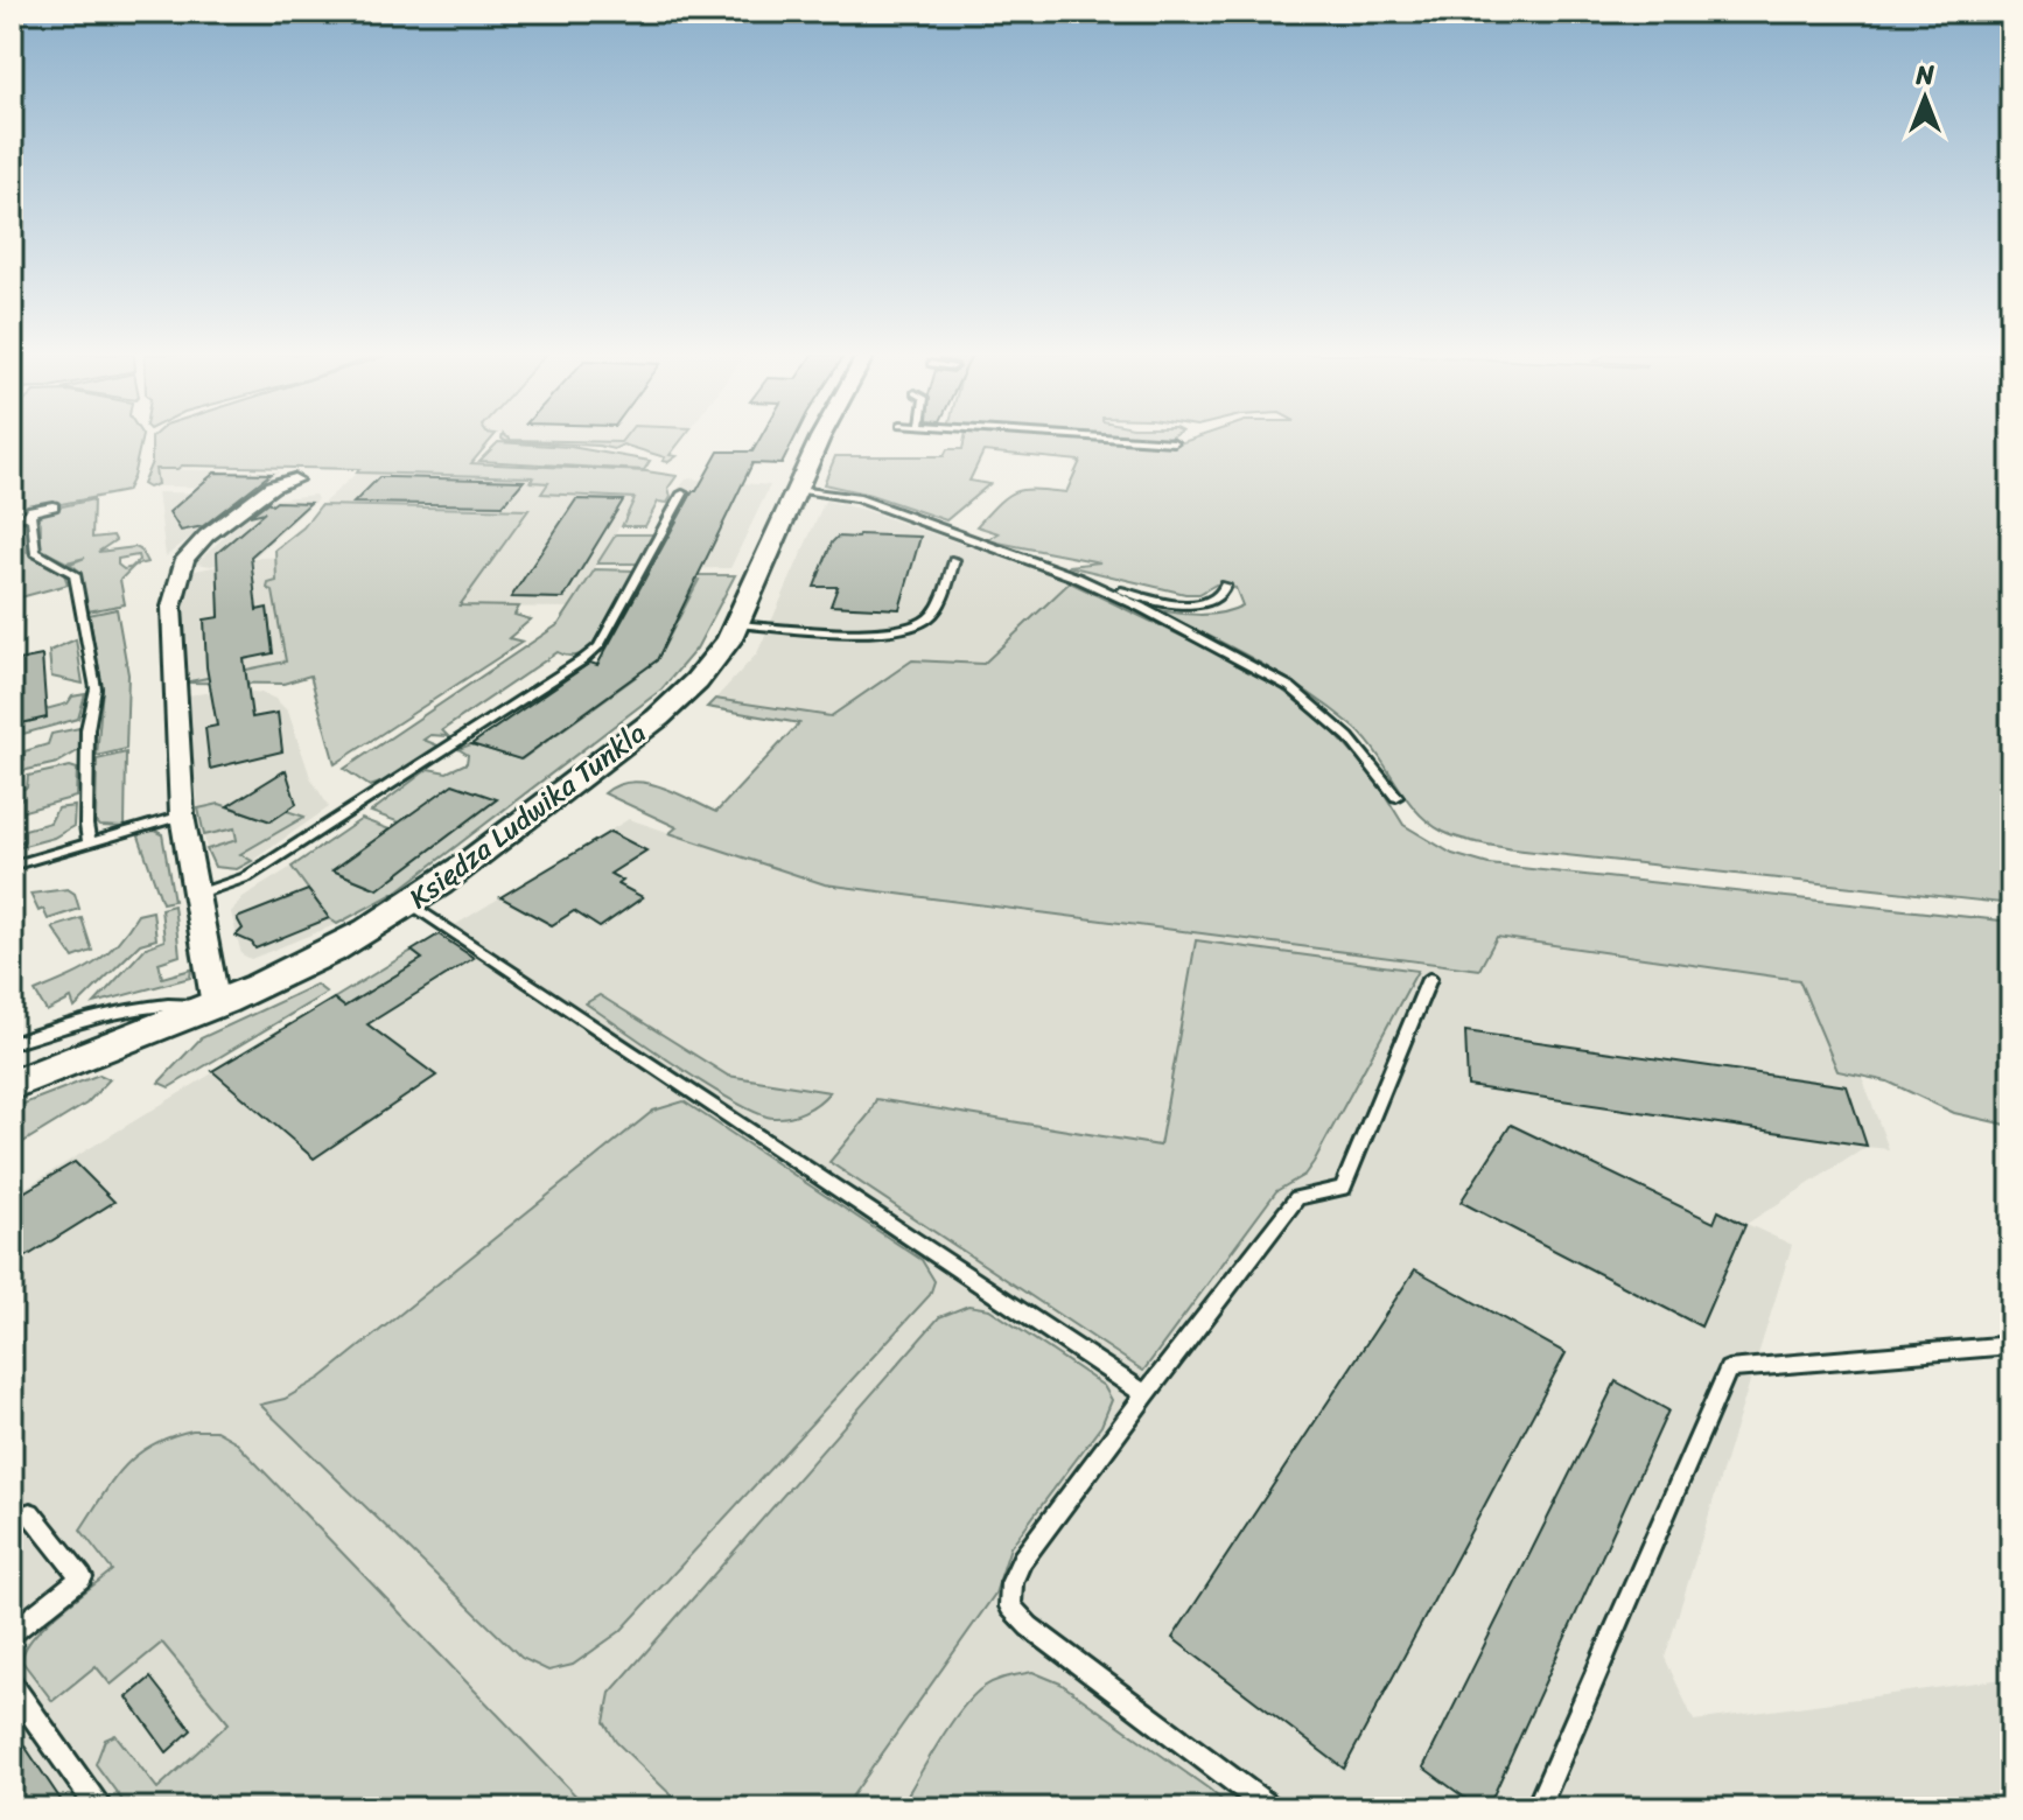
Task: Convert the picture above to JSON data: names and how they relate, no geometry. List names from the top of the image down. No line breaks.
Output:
{"streets":{"street":["Księdza Ludwika Tunkla"]},"north":"top"}
